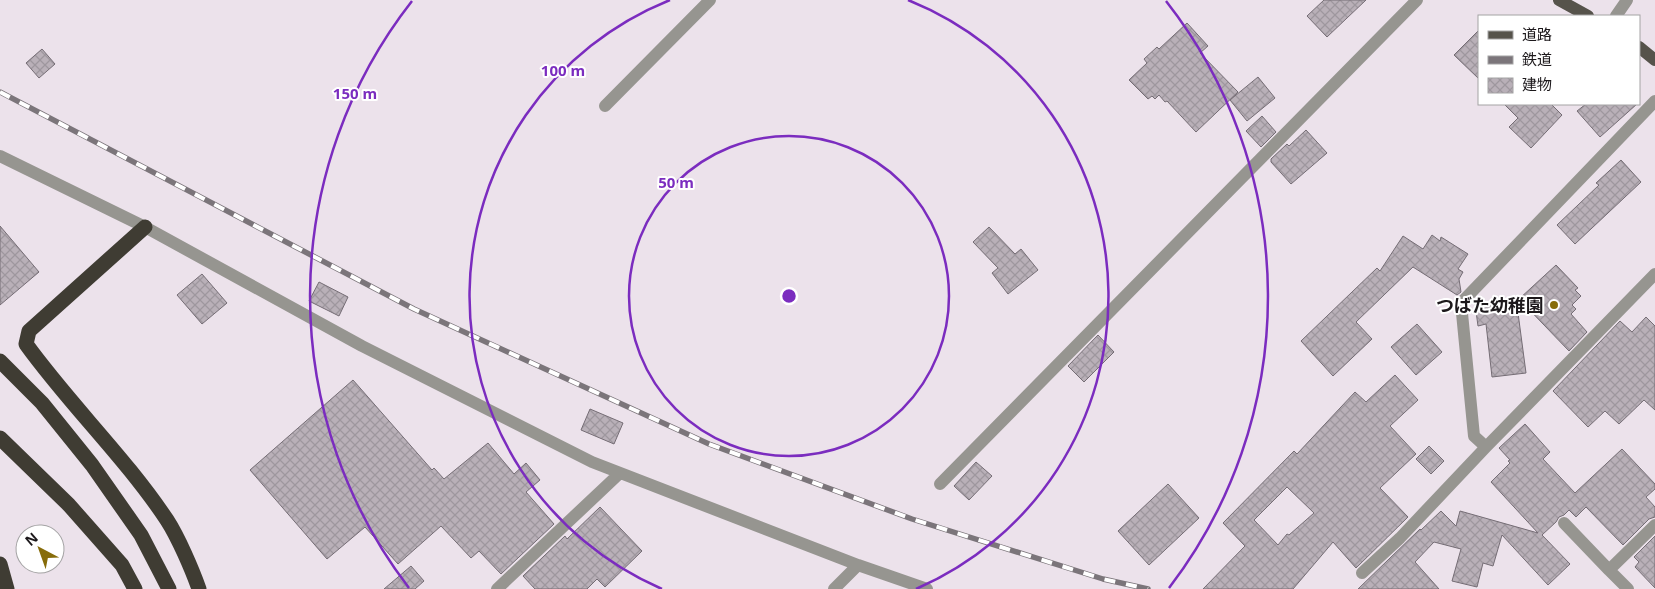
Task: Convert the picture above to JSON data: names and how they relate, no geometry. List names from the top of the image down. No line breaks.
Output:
{"places":["つばた幼稚園"],"legend":["道路","鉄道","建物"],"north":"top left","rings":["100 m","150 m","50 m"]}
